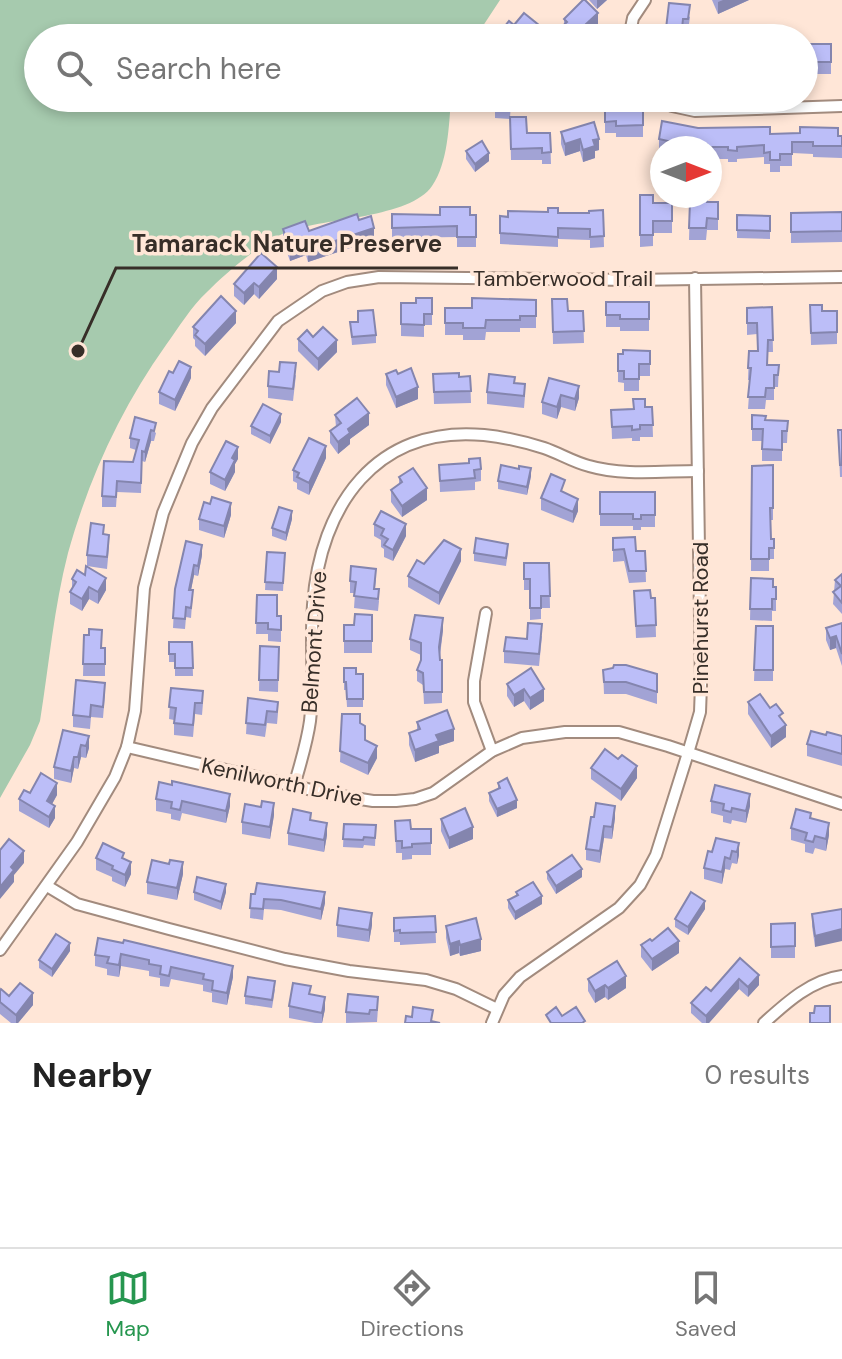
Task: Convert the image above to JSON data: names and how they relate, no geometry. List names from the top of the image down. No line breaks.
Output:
{"streets":{"street":["Tamberwood Trail","Pinehurst Road","Belmont Drive","Kenilworth Drive"]},"crossings":[["Tamberwood Trail","Pinehurst Road"],["Tamberwood Trail","Kenilworth Drive"],["Pinehurst Road","Belmont Drive"],["Pinehurst Road","Kenilworth Drive"],["Belmont Drive","Kenilworth Drive"]],"places":["Tamarack Nature Preserve"],"north":"right","page":{"search":"Search here","heading":["Nearby","0 results"],"nav":["Map","Directions","Saved"]}}
